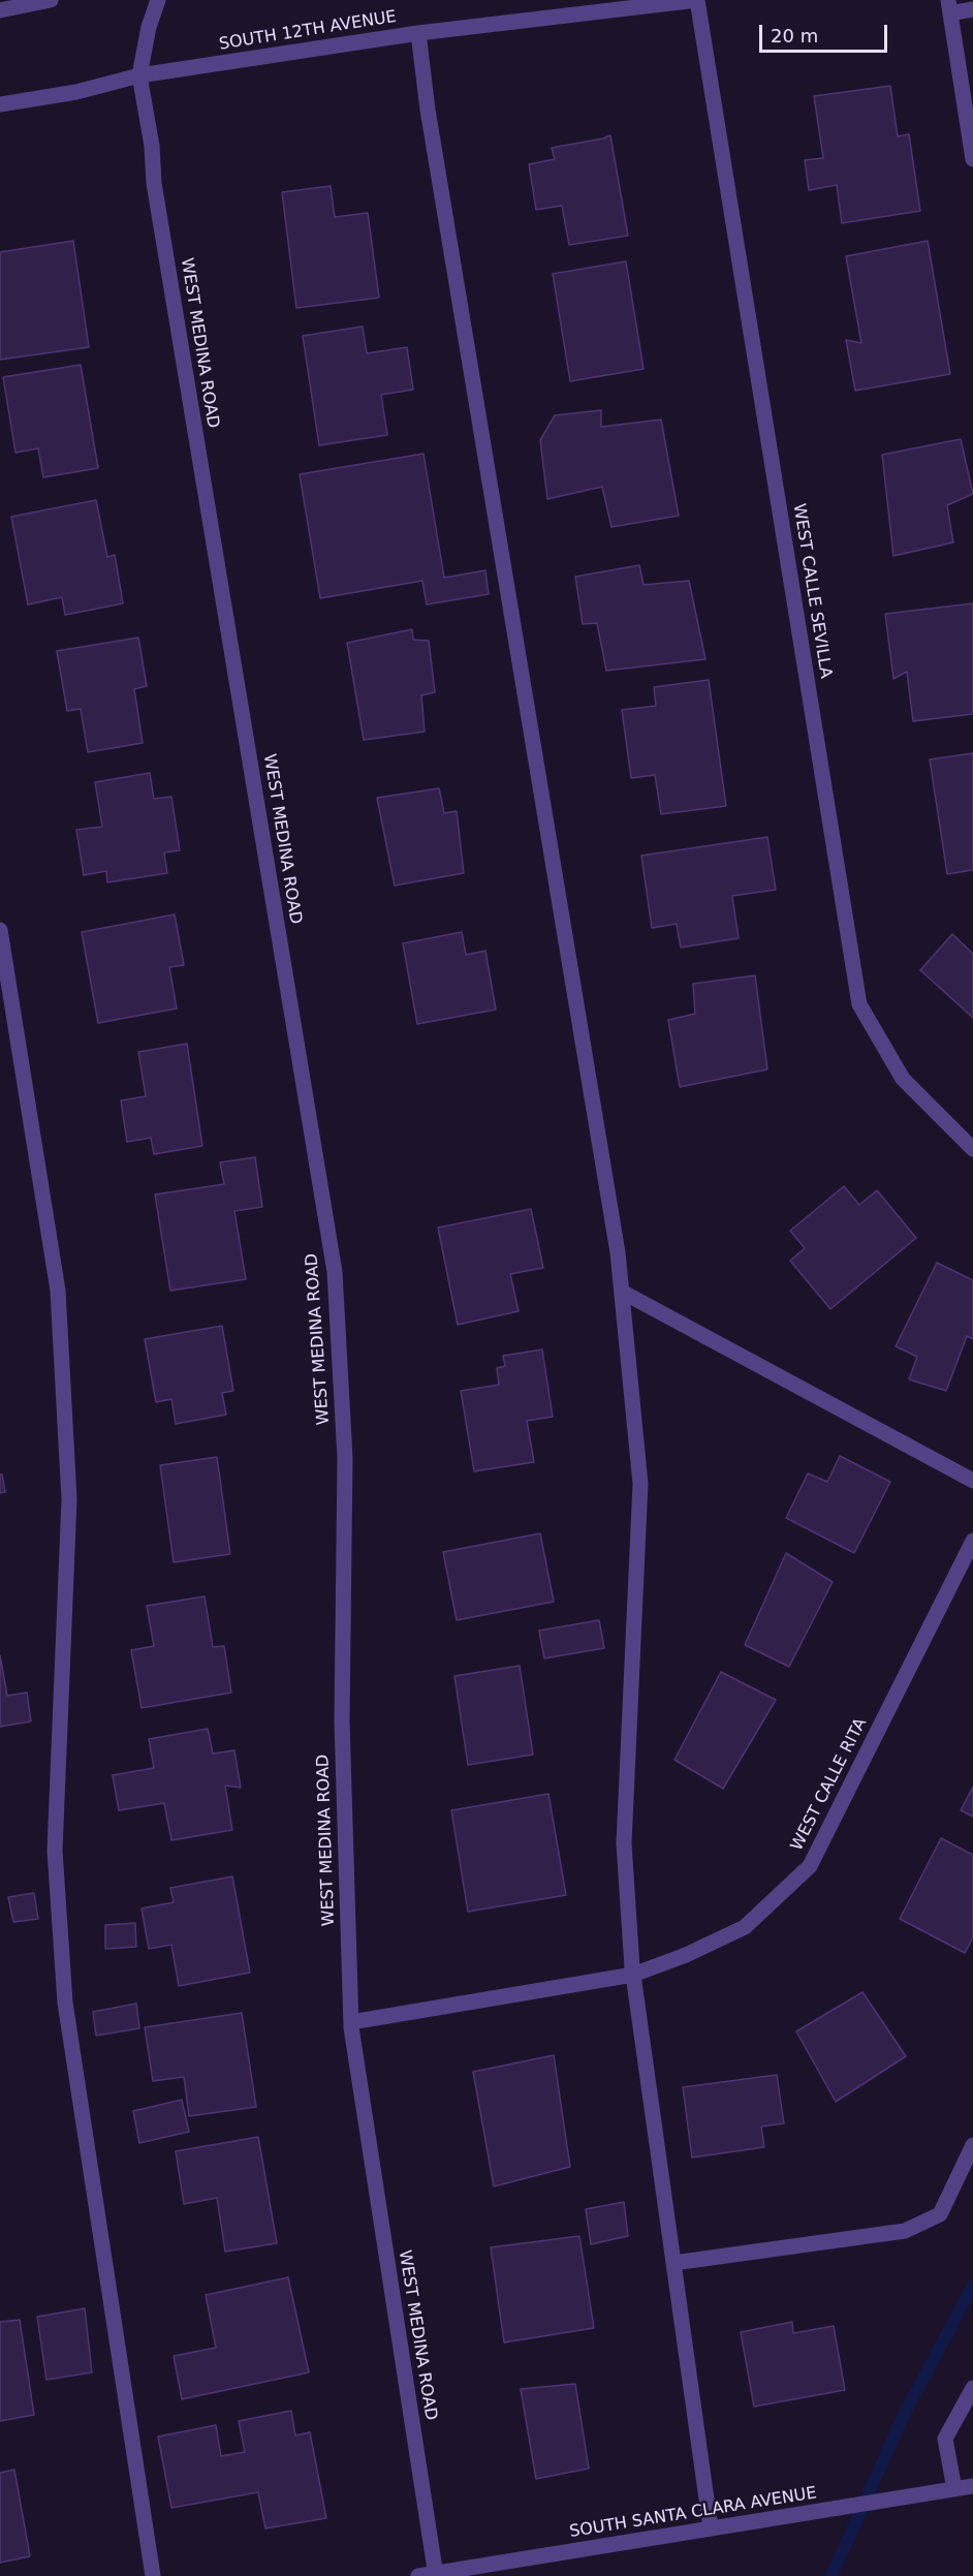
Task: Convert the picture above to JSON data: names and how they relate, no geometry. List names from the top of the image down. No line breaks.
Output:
{"streets":{"street":["SOUTH 12TH AVENUE","WEST MEDINA ROAD","WEST CALLE SEVILLA","WEST CALLE RITA","SOUTH SANTA CLARA AVENUE"]},"crossings":[["SOUTH 12TH AVENUE","WEST MEDINA ROAD"],["SOUTH 12TH AVENUE","WEST CALLE SEVILLA"],["WEST MEDINA ROAD","WEST CALLE RITA"],["WEST MEDINA ROAD","SOUTH SANTA CLARA AVENUE"]],"scale_bar":"20 m"}
